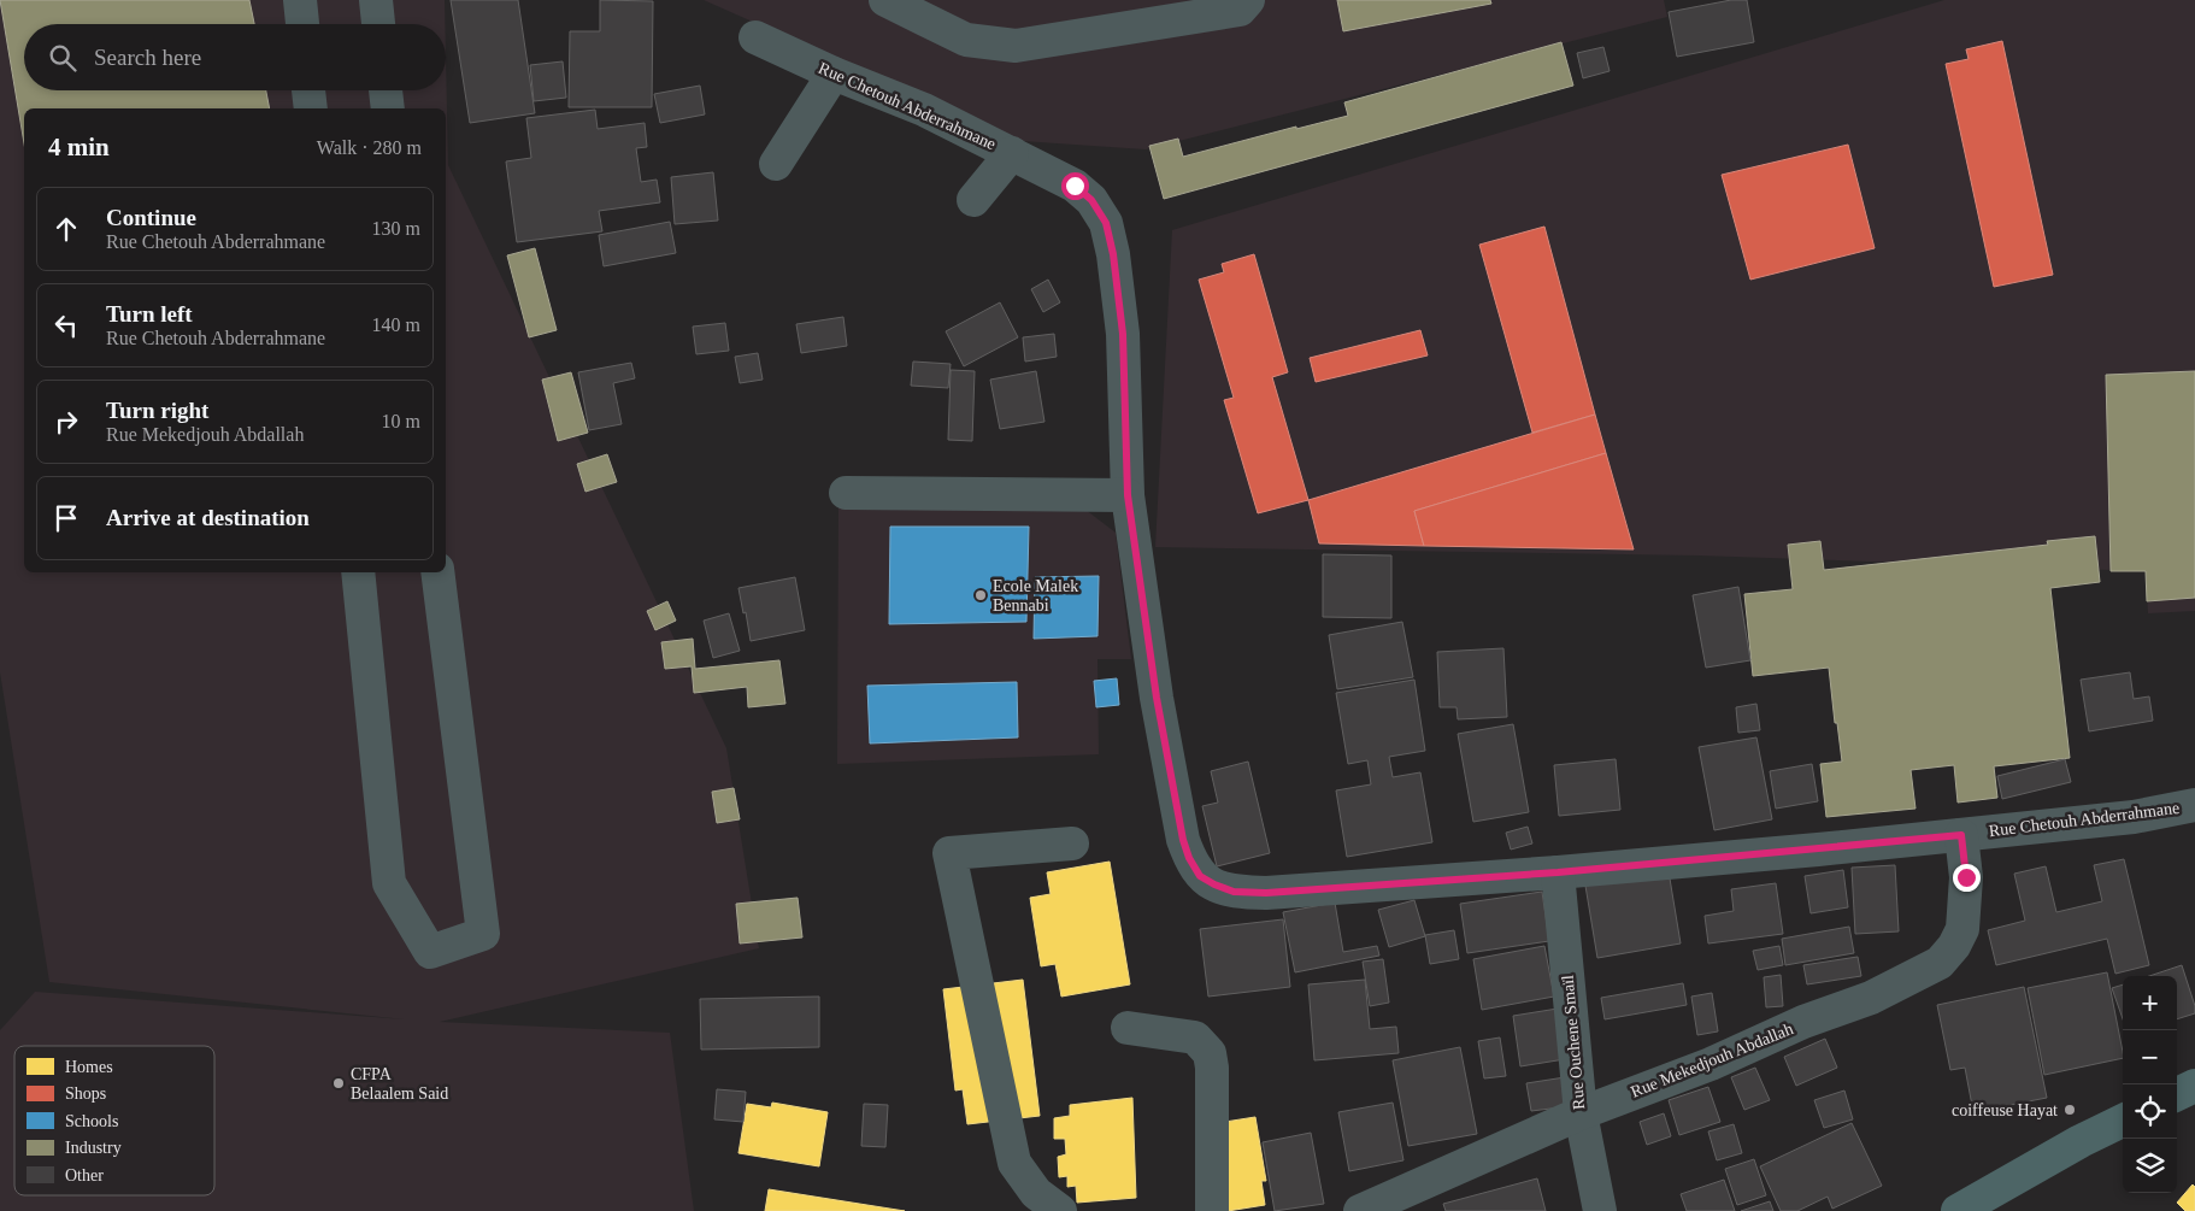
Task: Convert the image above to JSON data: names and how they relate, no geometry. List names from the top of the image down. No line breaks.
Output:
{"streets":{"street":["Rue Chetouh Abderrahmane","Rue Ouchene Smaïl","Rue Mekedjouh Abdallah"]},"crossings":[["Rue Chetouh Abderrahmane","Rue Ouchene Smaïl"],["Rue Chetouh Abderrahmane","Rue Mekedjouh Abdallah"],["Rue Ouchene Smaïl","Rue Mekedjouh Abdallah"]],"places":["Ecole Malek Bennabi","CFPA Belaalem Said","coiffeuse Hayat"],"legend":["Homes","Shops","Schools","Industry","Other"],"page":{"search":"Search here","heading":["4 min","Walk · 280 m"],"list":[["Continue","Rue Chetouh Abderrahmane","130 m"],["Turn left","Rue Chetouh Abderrahmane","140 m"],["Turn right","Rue Mekedjouh Abdallah","10 m"],"Arrive at destination"],"map_buttons":["+","−"]}}
